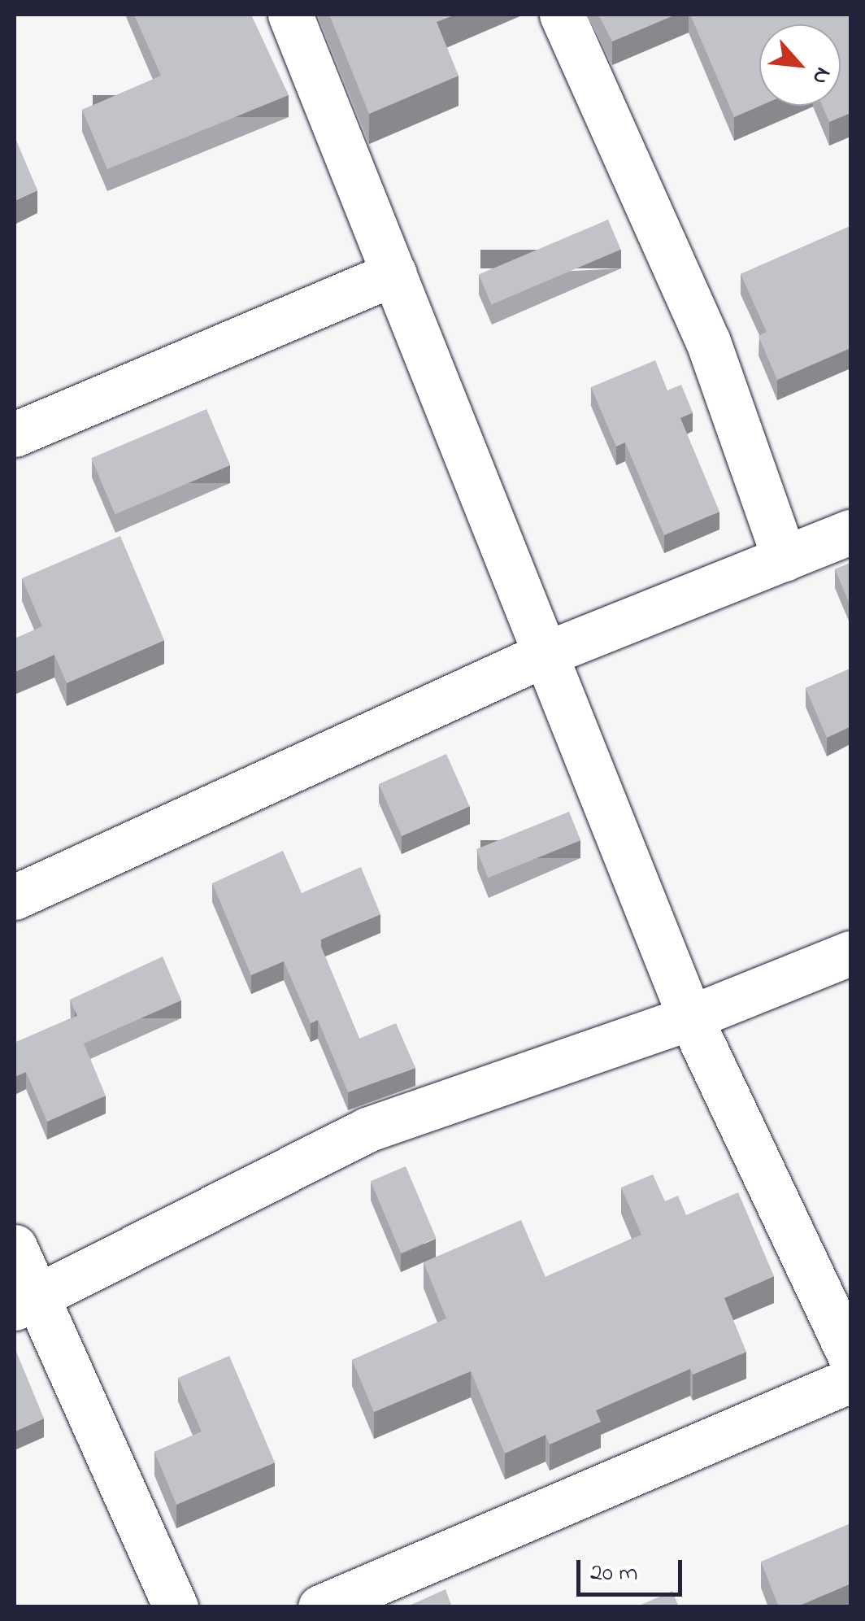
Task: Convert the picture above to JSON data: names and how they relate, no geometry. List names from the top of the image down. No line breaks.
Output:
{"scale_bar":"20 m","north":"bottom right"}
